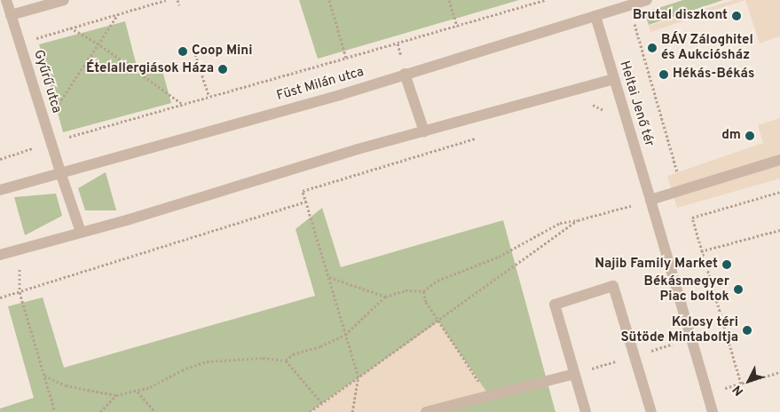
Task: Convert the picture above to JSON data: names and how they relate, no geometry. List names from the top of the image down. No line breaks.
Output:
{"streets":{"street":["Gyűrű utca","Füst Milán utca","Heltai Jenő tér"]},"crossings":[["Gyűrű utca","Füst Milán utca"],["Füst Milán utca","Heltai Jenő tér"]],"places":["Brutal diszkont","BÁV Záloghitel és Aukciósház","Coop Mini","Ételallergiások Háza","Hékás-Békás","dm","Najib Family Market","Békásmegyer Piac boltok","Kolosy téri Sütöde Mintaboltja"],"north":"bottom left"}
